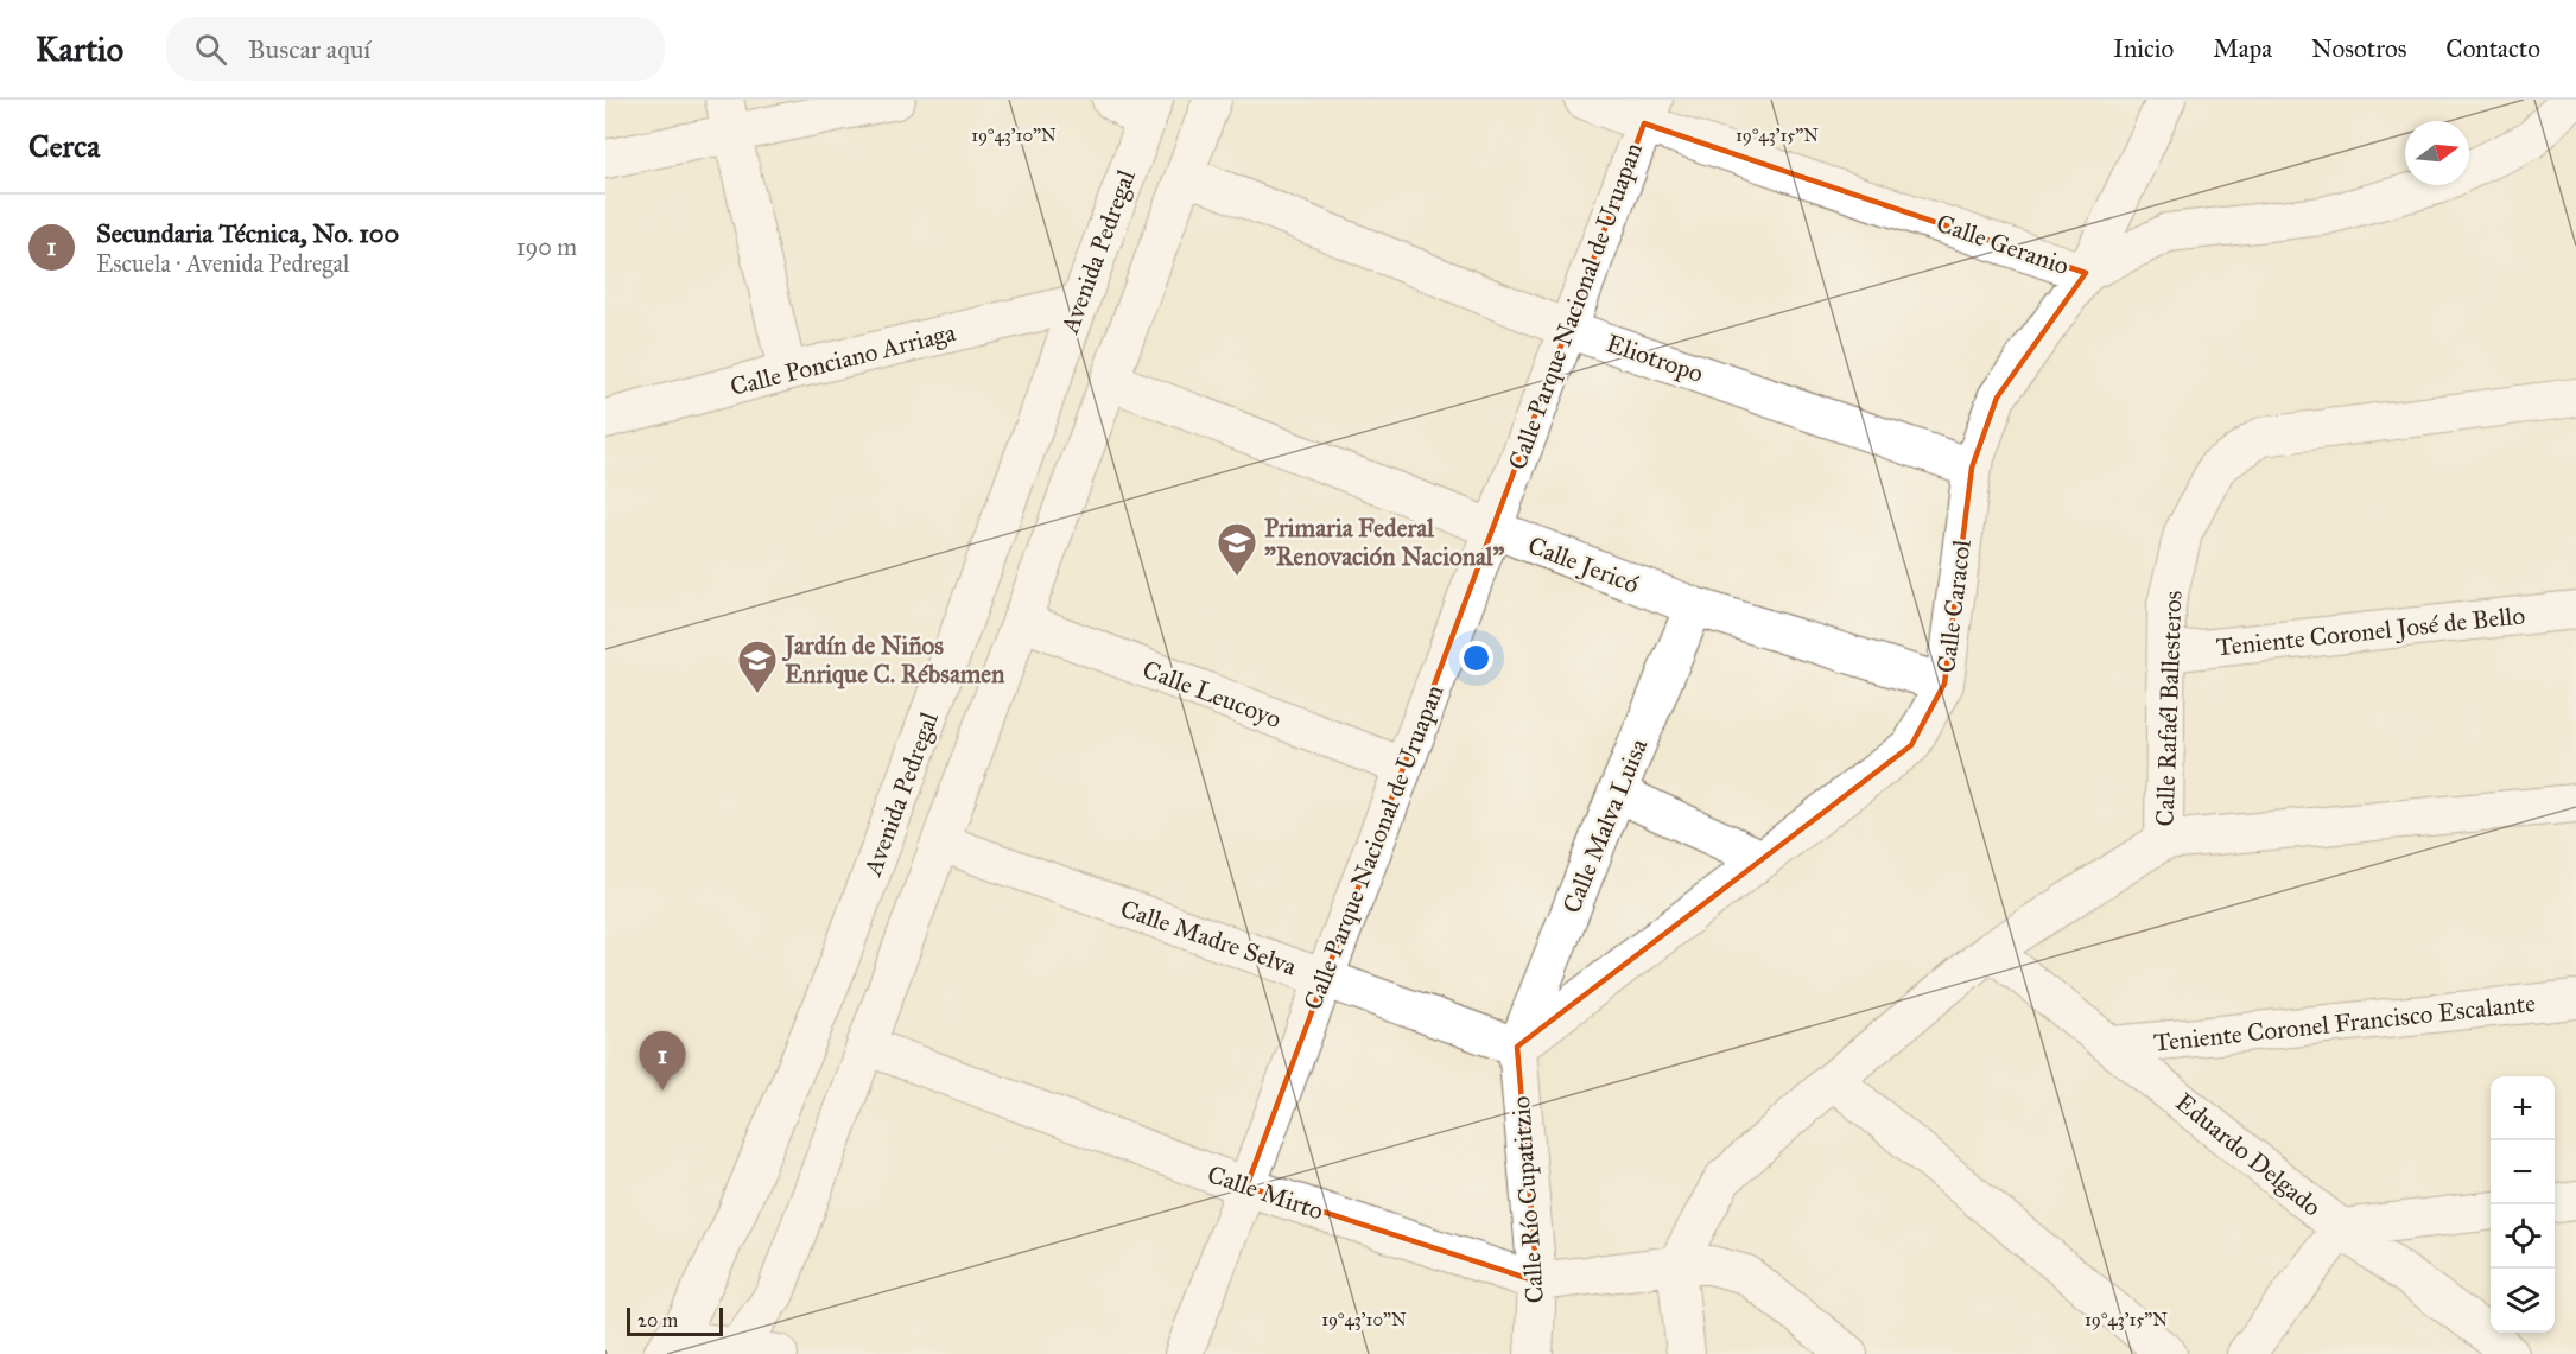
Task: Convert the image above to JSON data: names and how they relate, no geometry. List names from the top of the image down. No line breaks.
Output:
{"streets":{"street":["Calle Geranio","Avenida Pedregal","Calle Parque Nacional de Uruapan","Eliotropo","Calle Ponciano Arriaga","Calle Jericó","Calle Caracol","Teniente Coronel José de Bello","Calle Leucoyo","Calle Rafaél Ballesteros","Calle Malva Luisa","Calle Madre Selva","Teniente Coronel Francisco Escalante","Eduardo Delgado","Calle Mirto","Calle Río Cupatitzio"]},"crossings":[["Calle Geranio","Calle Parque Nacional de Uruapan"],["Calle Geranio","Calle Caracol"],["Avenida Pedregal","Calle Ponciano Arriaga"],["Calle Parque Nacional de Uruapan","Eliotropo"],["Calle Parque Nacional de Uruapan","Calle Jericó"],["Calle Parque Nacional de Uruapan","Calle Leucoyo"],["Calle Parque Nacional de Uruapan","Calle Madre Selva"],["Calle Parque Nacional de Uruapan","Calle Mirto"],["Eliotropo","Calle Caracol"],["Calle Jericó","Calle Caracol"],["Calle Jericó","Calle Malva Luisa"],["Calle Caracol","Calle Malva Luisa"],["Calle Caracol","Calle Madre Selva"],["Calle Caracol","Calle Río Cupatitzio"],["Teniente Coronel José de Bello","Calle Rafaél Ballesteros"],["Calle Rafaél Ballesteros","Eduardo Delgado"],["Calle Rafaél Ballesteros","Calle Mirto"],["Calle Malva Luisa","Calle Madre Selva"],["Calle Malva Luisa","Calle Río Cupatitzio"],["Calle Madre Selva","Calle Río Cupatitzio"],["Teniente Coronel Francisco Escalante","Eduardo Delgado"],["Calle Mirto","Calle Río Cupatitzio"]],"places":{"school or university":["Primaria Federal \"Renovación Nacional\"","Jardín de Niños Enrique C. Rébsamen"]},"scale_bar":"20 m","north":"right","page":{"header":"Kartio","search":"Buscar aquí","nav":["Inicio","Mapa","Nosotros","Contacto"],"heading":"Cerca","list":[{"mark":"1","name":"Secundaria Técnica, No. 100","note":"Escuela · Avenida Pedregal","value":"190 m"}],"pins":"1","map_buttons":["+","−"],"scale":"20 m"},"coordinates":["19°43'10\"N","19°43'15\"N"]}
